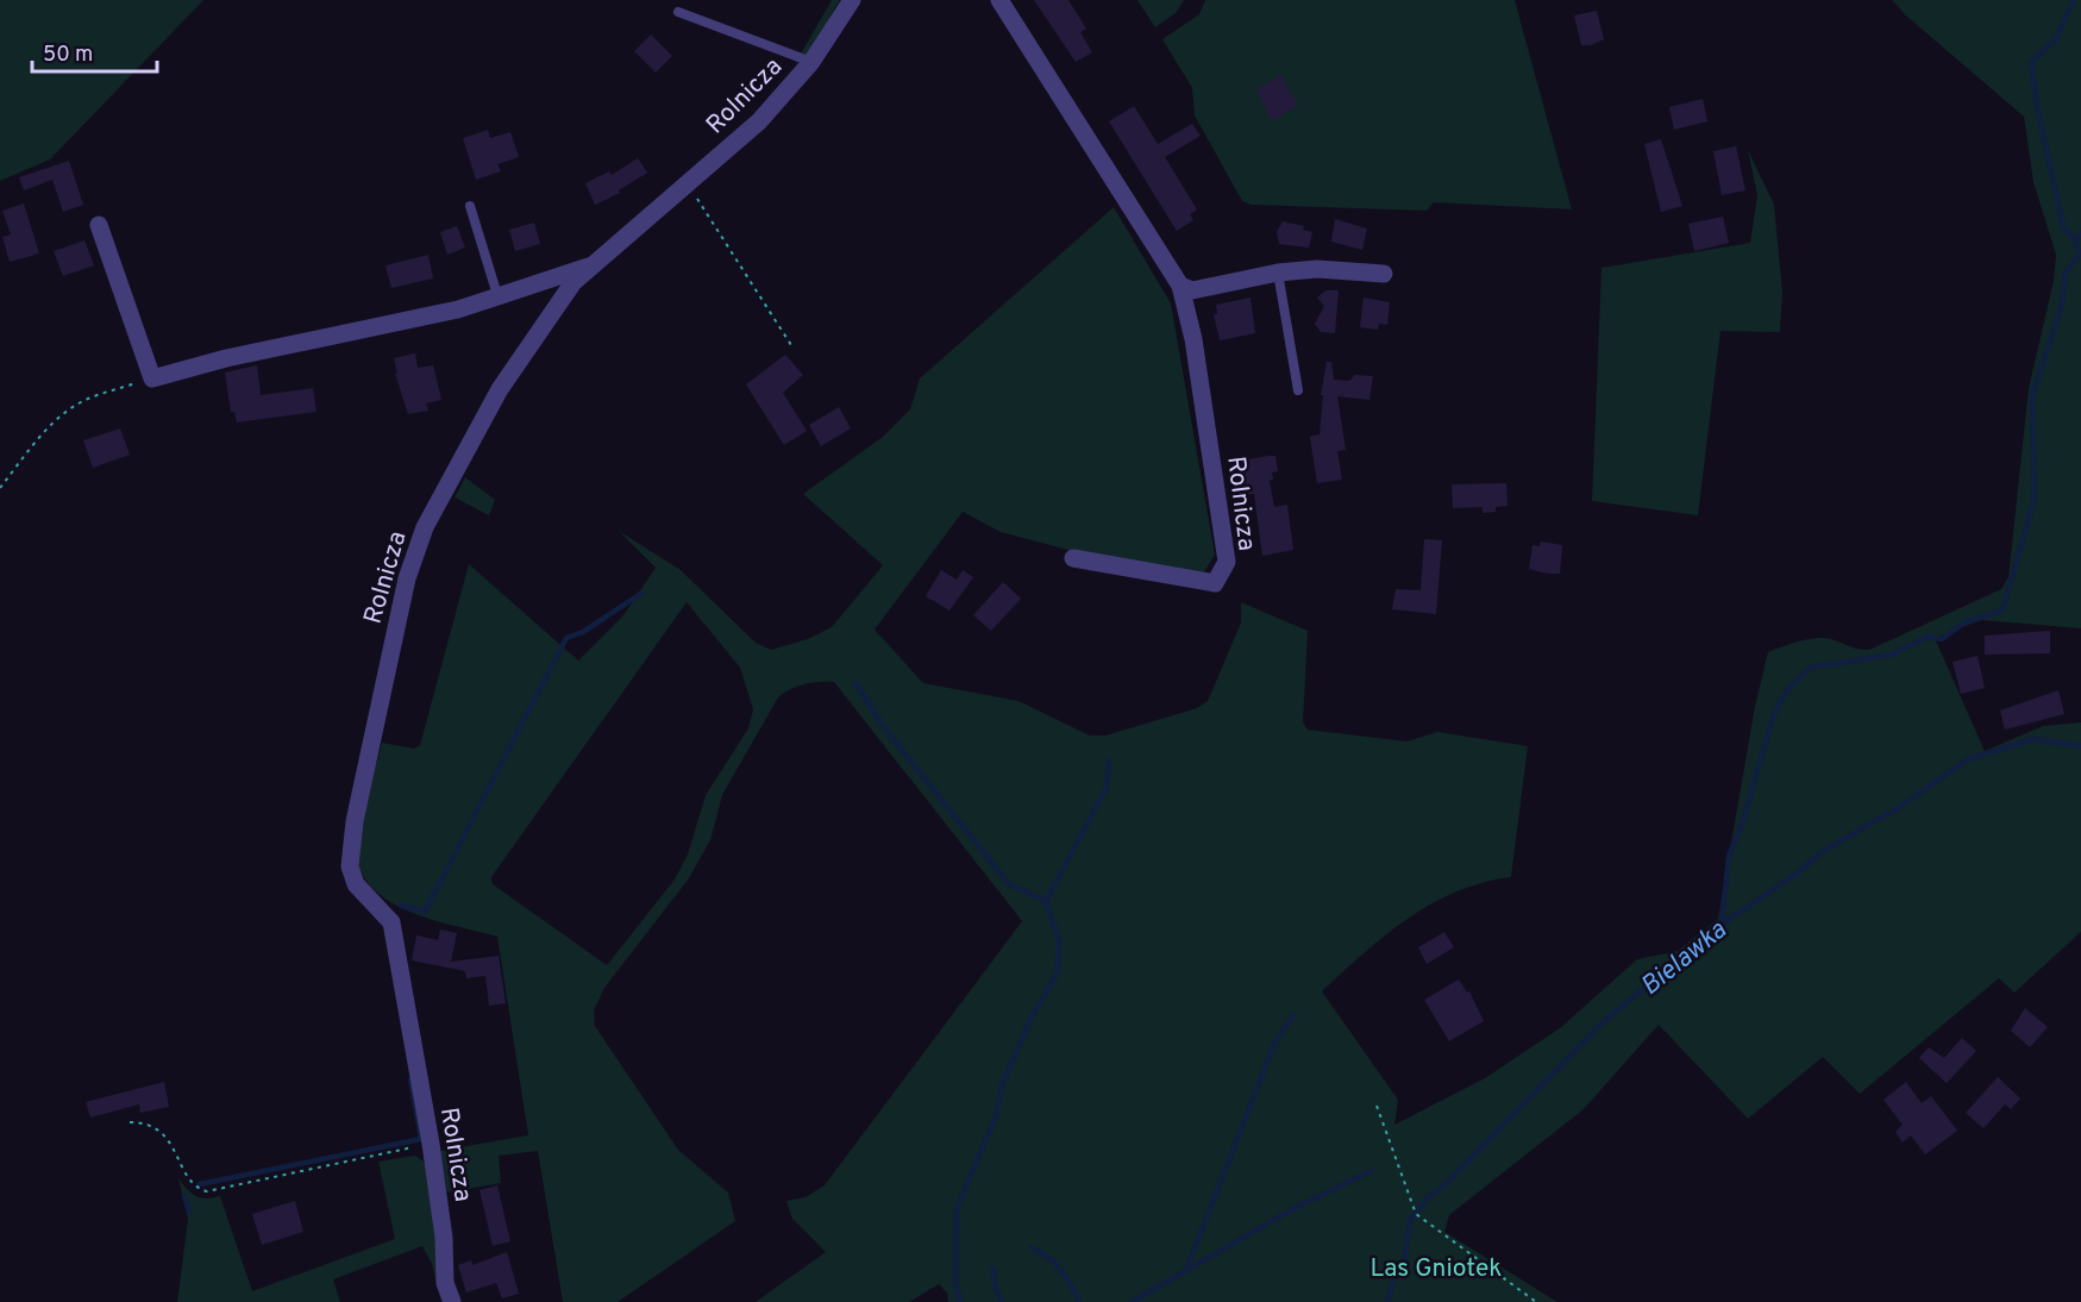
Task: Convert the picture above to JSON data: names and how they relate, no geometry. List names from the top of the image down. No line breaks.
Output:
{"streets":{"street":["Rolnicza"]},"water":["Bielawka"],"parks":["Las Gniotek"],"scale_bar":"50 m"}
